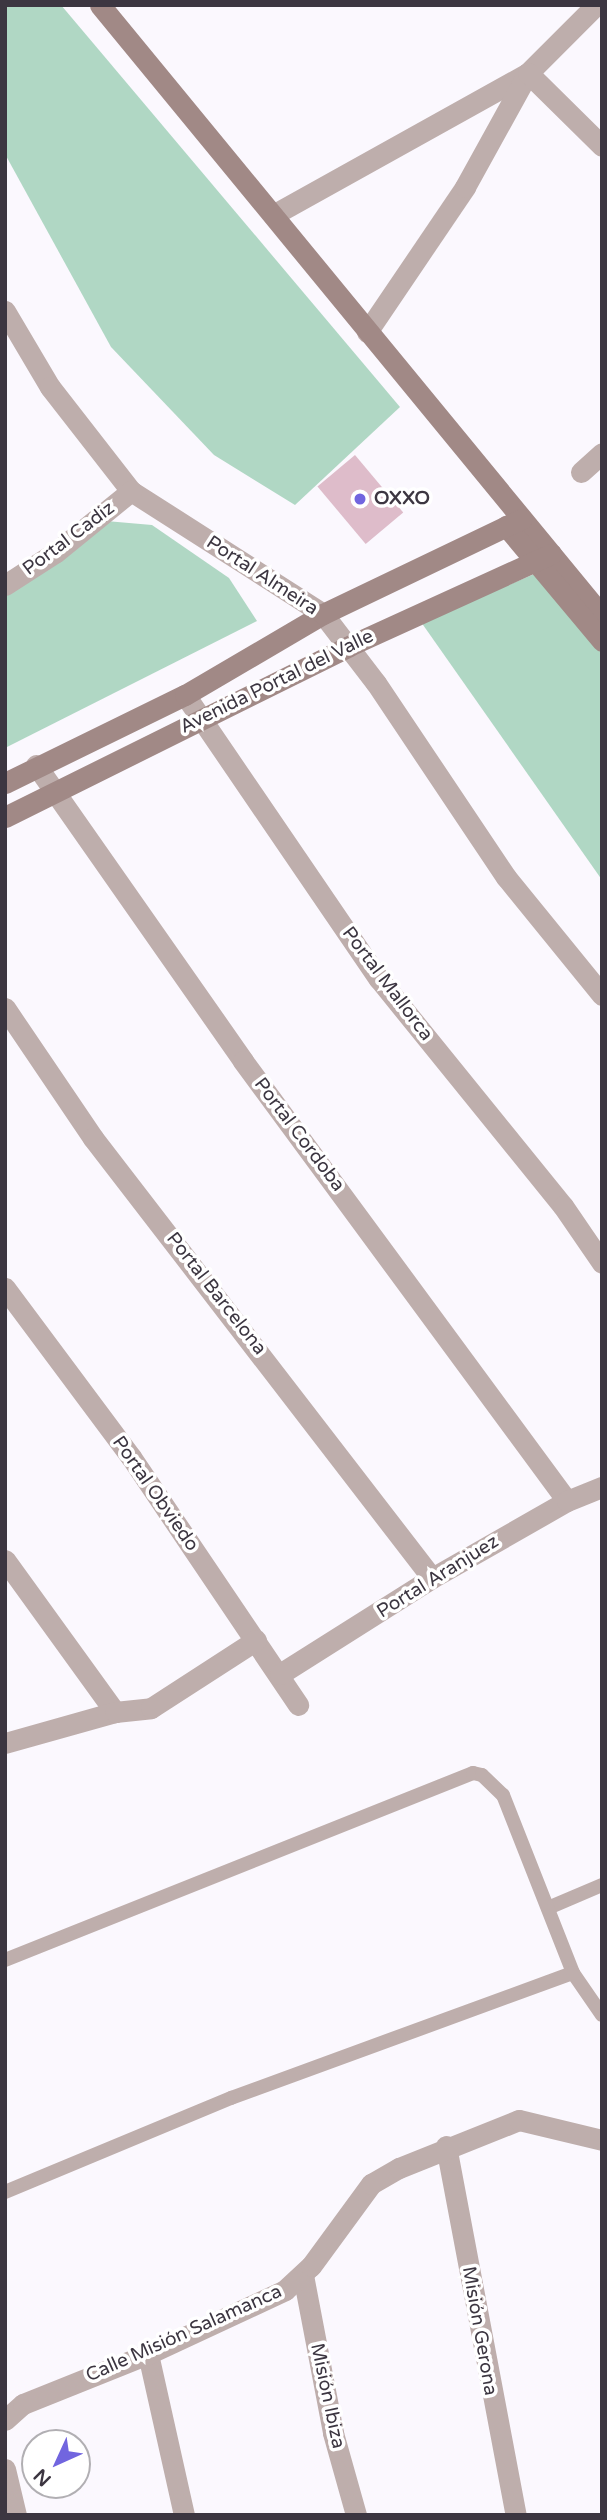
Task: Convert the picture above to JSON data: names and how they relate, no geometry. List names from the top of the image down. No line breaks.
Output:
{"streets":{"street":["Portal Cadiz","Portal Almeira","Avenida Portal del Valle","Portal Mallorca","Portal Cordoba","Portal Barcelona","Portal Obviedo","Portal Aranjuez","Misión Gerona","Calle Misión Salamanca","Misión Ibiza"]},"crossings":[["Portal Cadiz","Portal Almeira"],["Portal Almeira","Avenida Portal del Valle"],["Avenida Portal del Valle","Portal Mallorca"],["Avenida Portal del Valle","Portal Cordoba"],["Portal Cordoba","Portal Aranjuez"],["Portal Barcelona","Portal Aranjuez"],["Portal Obviedo","Portal Aranjuez"],["Misión Gerona","Calle Misión Salamanca"],["Calle Misión Salamanca","Misión Ibiza"]],"places":["OXXO"],"north":"bottom left"}
